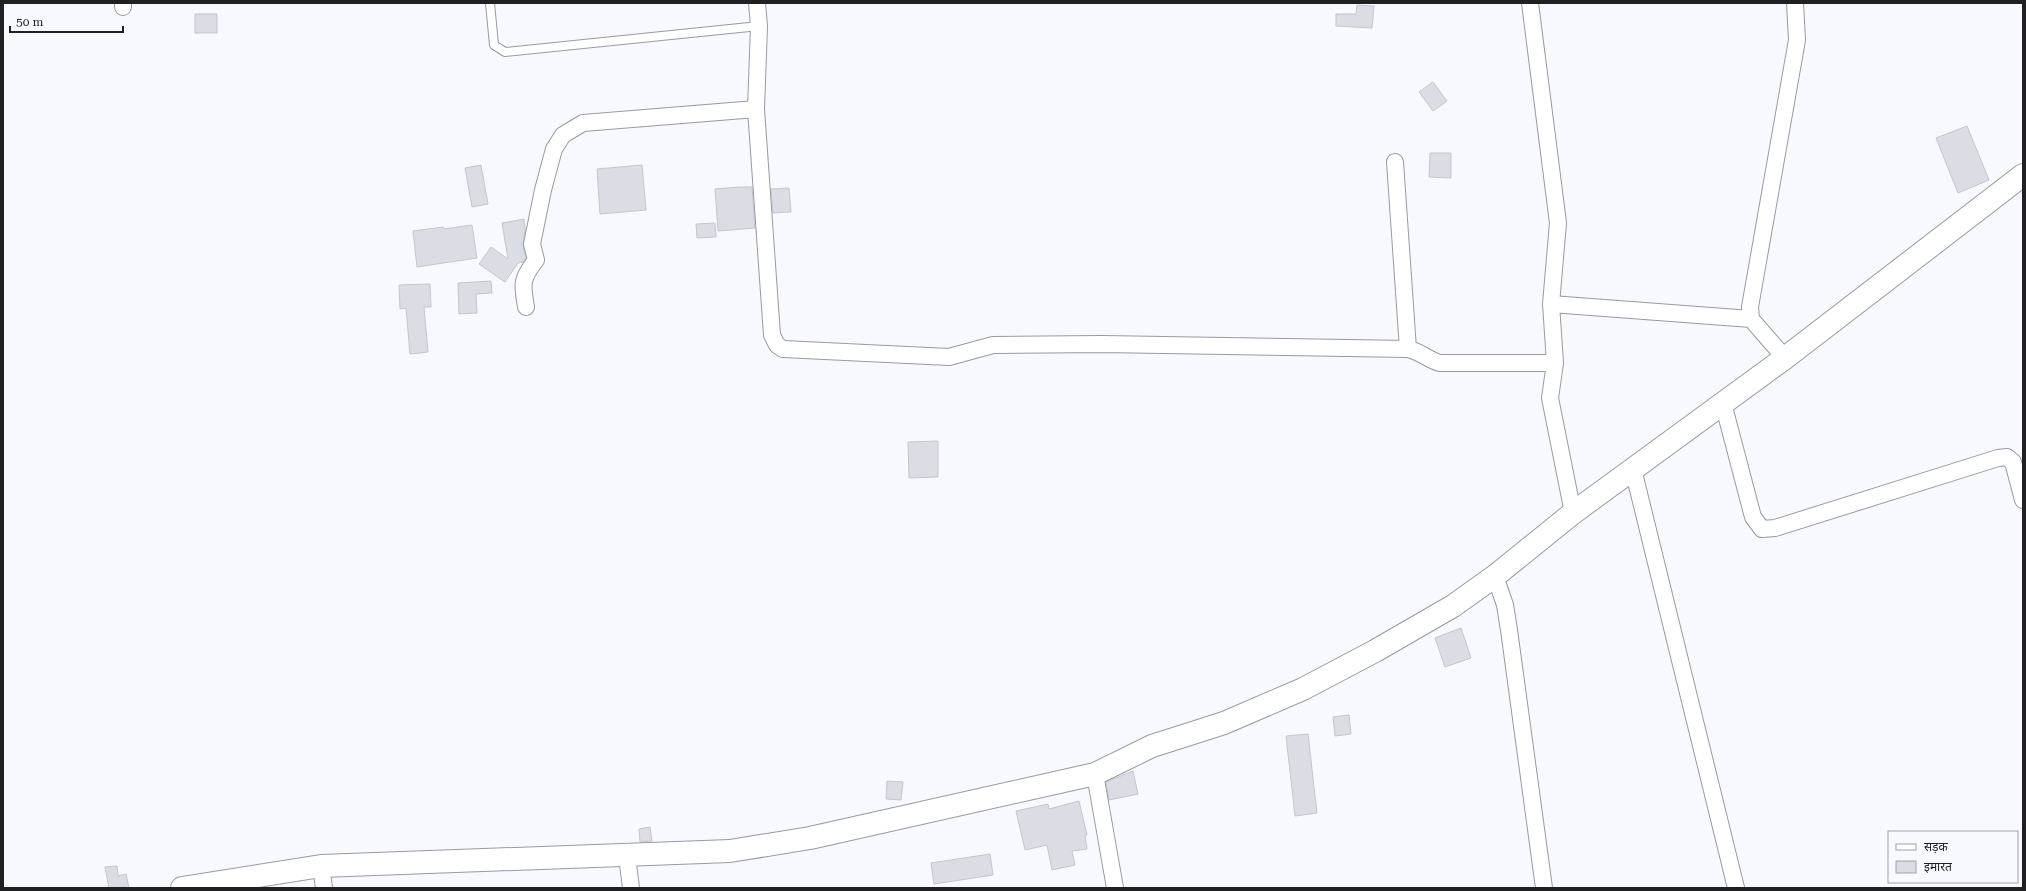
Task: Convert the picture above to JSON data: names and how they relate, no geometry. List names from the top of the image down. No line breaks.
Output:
{"legend":["सड़क","इमारत"],"scale_bar":"50 m"}
